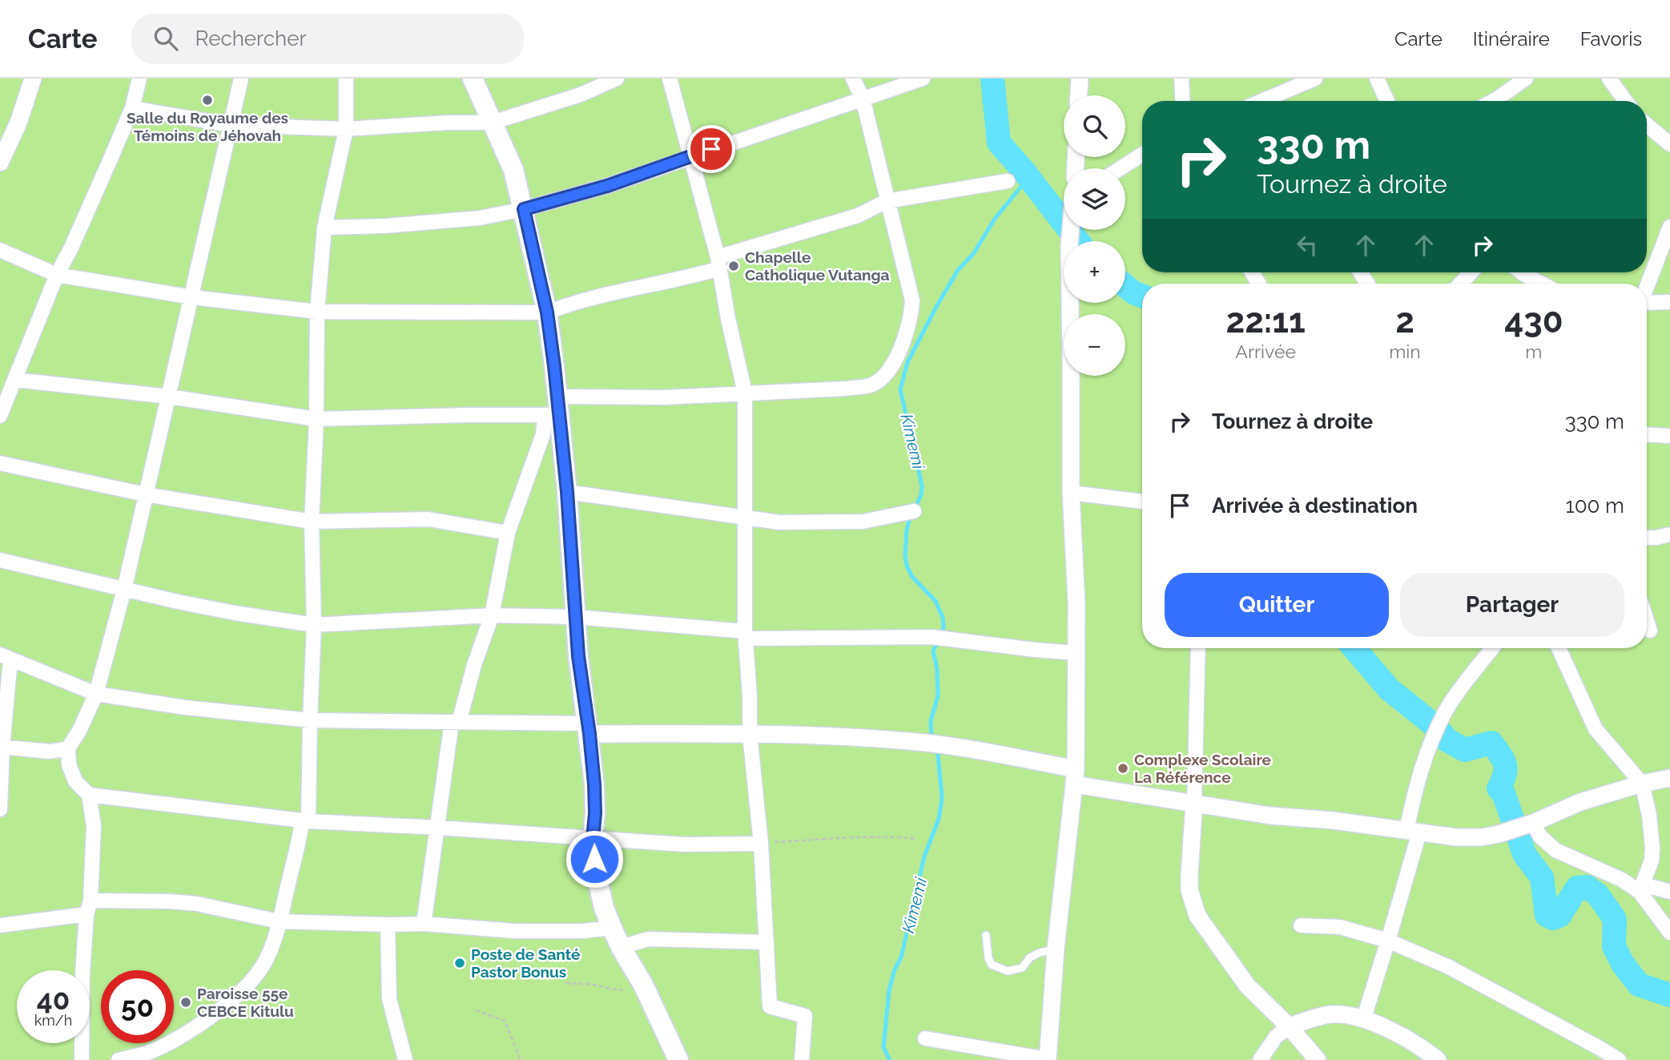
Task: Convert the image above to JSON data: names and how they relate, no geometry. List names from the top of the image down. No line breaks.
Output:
{"water":["Kimemi"],"places":["Salle du Royaume des Témoins de Jéhovah","Chapelle Catholique Vutanga","Complexe Scolaire La Référence","Poste de Santé Pastor Bonus","Paroisse 55e CEBCE Kitulu"],"page":{"header":"Carte","search":"Rechercher","nav":["Carte","Itinéraire","Favoris"],"map_buttons":["+","−"],"turn":["330 m","Tournez à droite"],"eta":["22:11","Arrivée","2","min","430","m"],"list":[{"name":"Tournez à droite","value":"330 m"},{"name":"Arrivée à destination","value":"100 m"}],"buttons":["Quitter","Partager"],"speed":"40 km/h","limit":"50"}}
